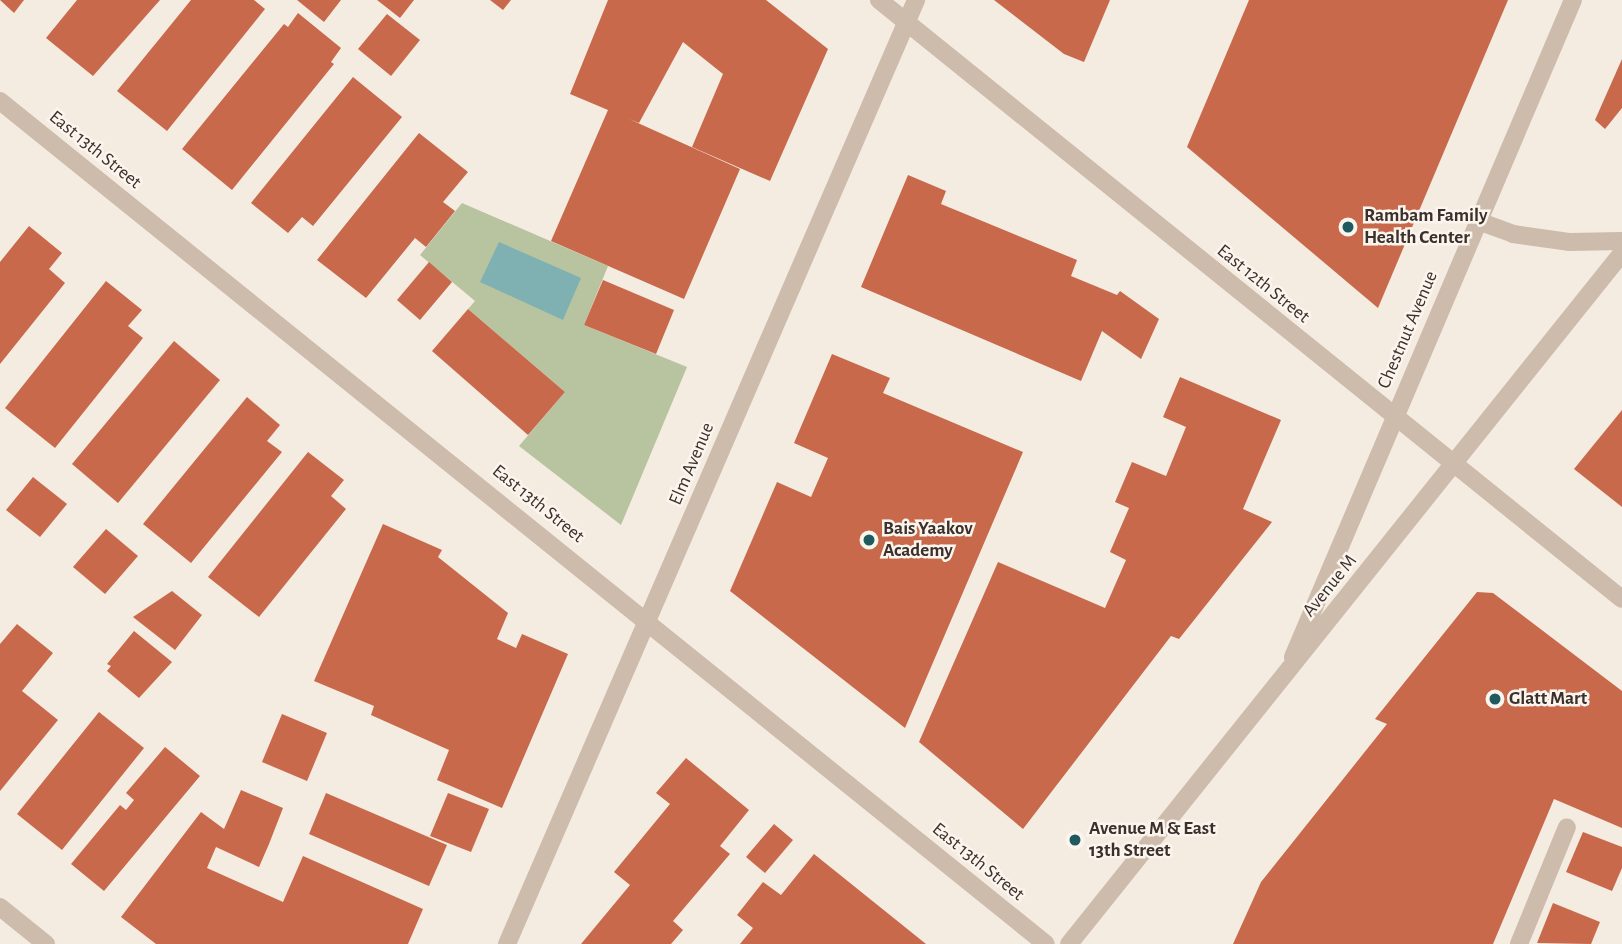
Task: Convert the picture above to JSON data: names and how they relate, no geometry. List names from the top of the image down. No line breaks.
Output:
{"streets":{"street":["East 13th Street","East 12th Street","Chestnut Avenue","Elm Avenue","Avenue M"]},"crossings":[["East 13th Street","Elm Avenue"],["East 12th Street","Chestnut Avenue"],["East 12th Street","Elm Avenue"],["East 12th Street","Avenue M"],["Chestnut Avenue","Avenue M"]],"places":["Rambam Family Health Center","Bais Yaakov Academy","Glatt Mart","Avenue M & East 13th Street"]}
